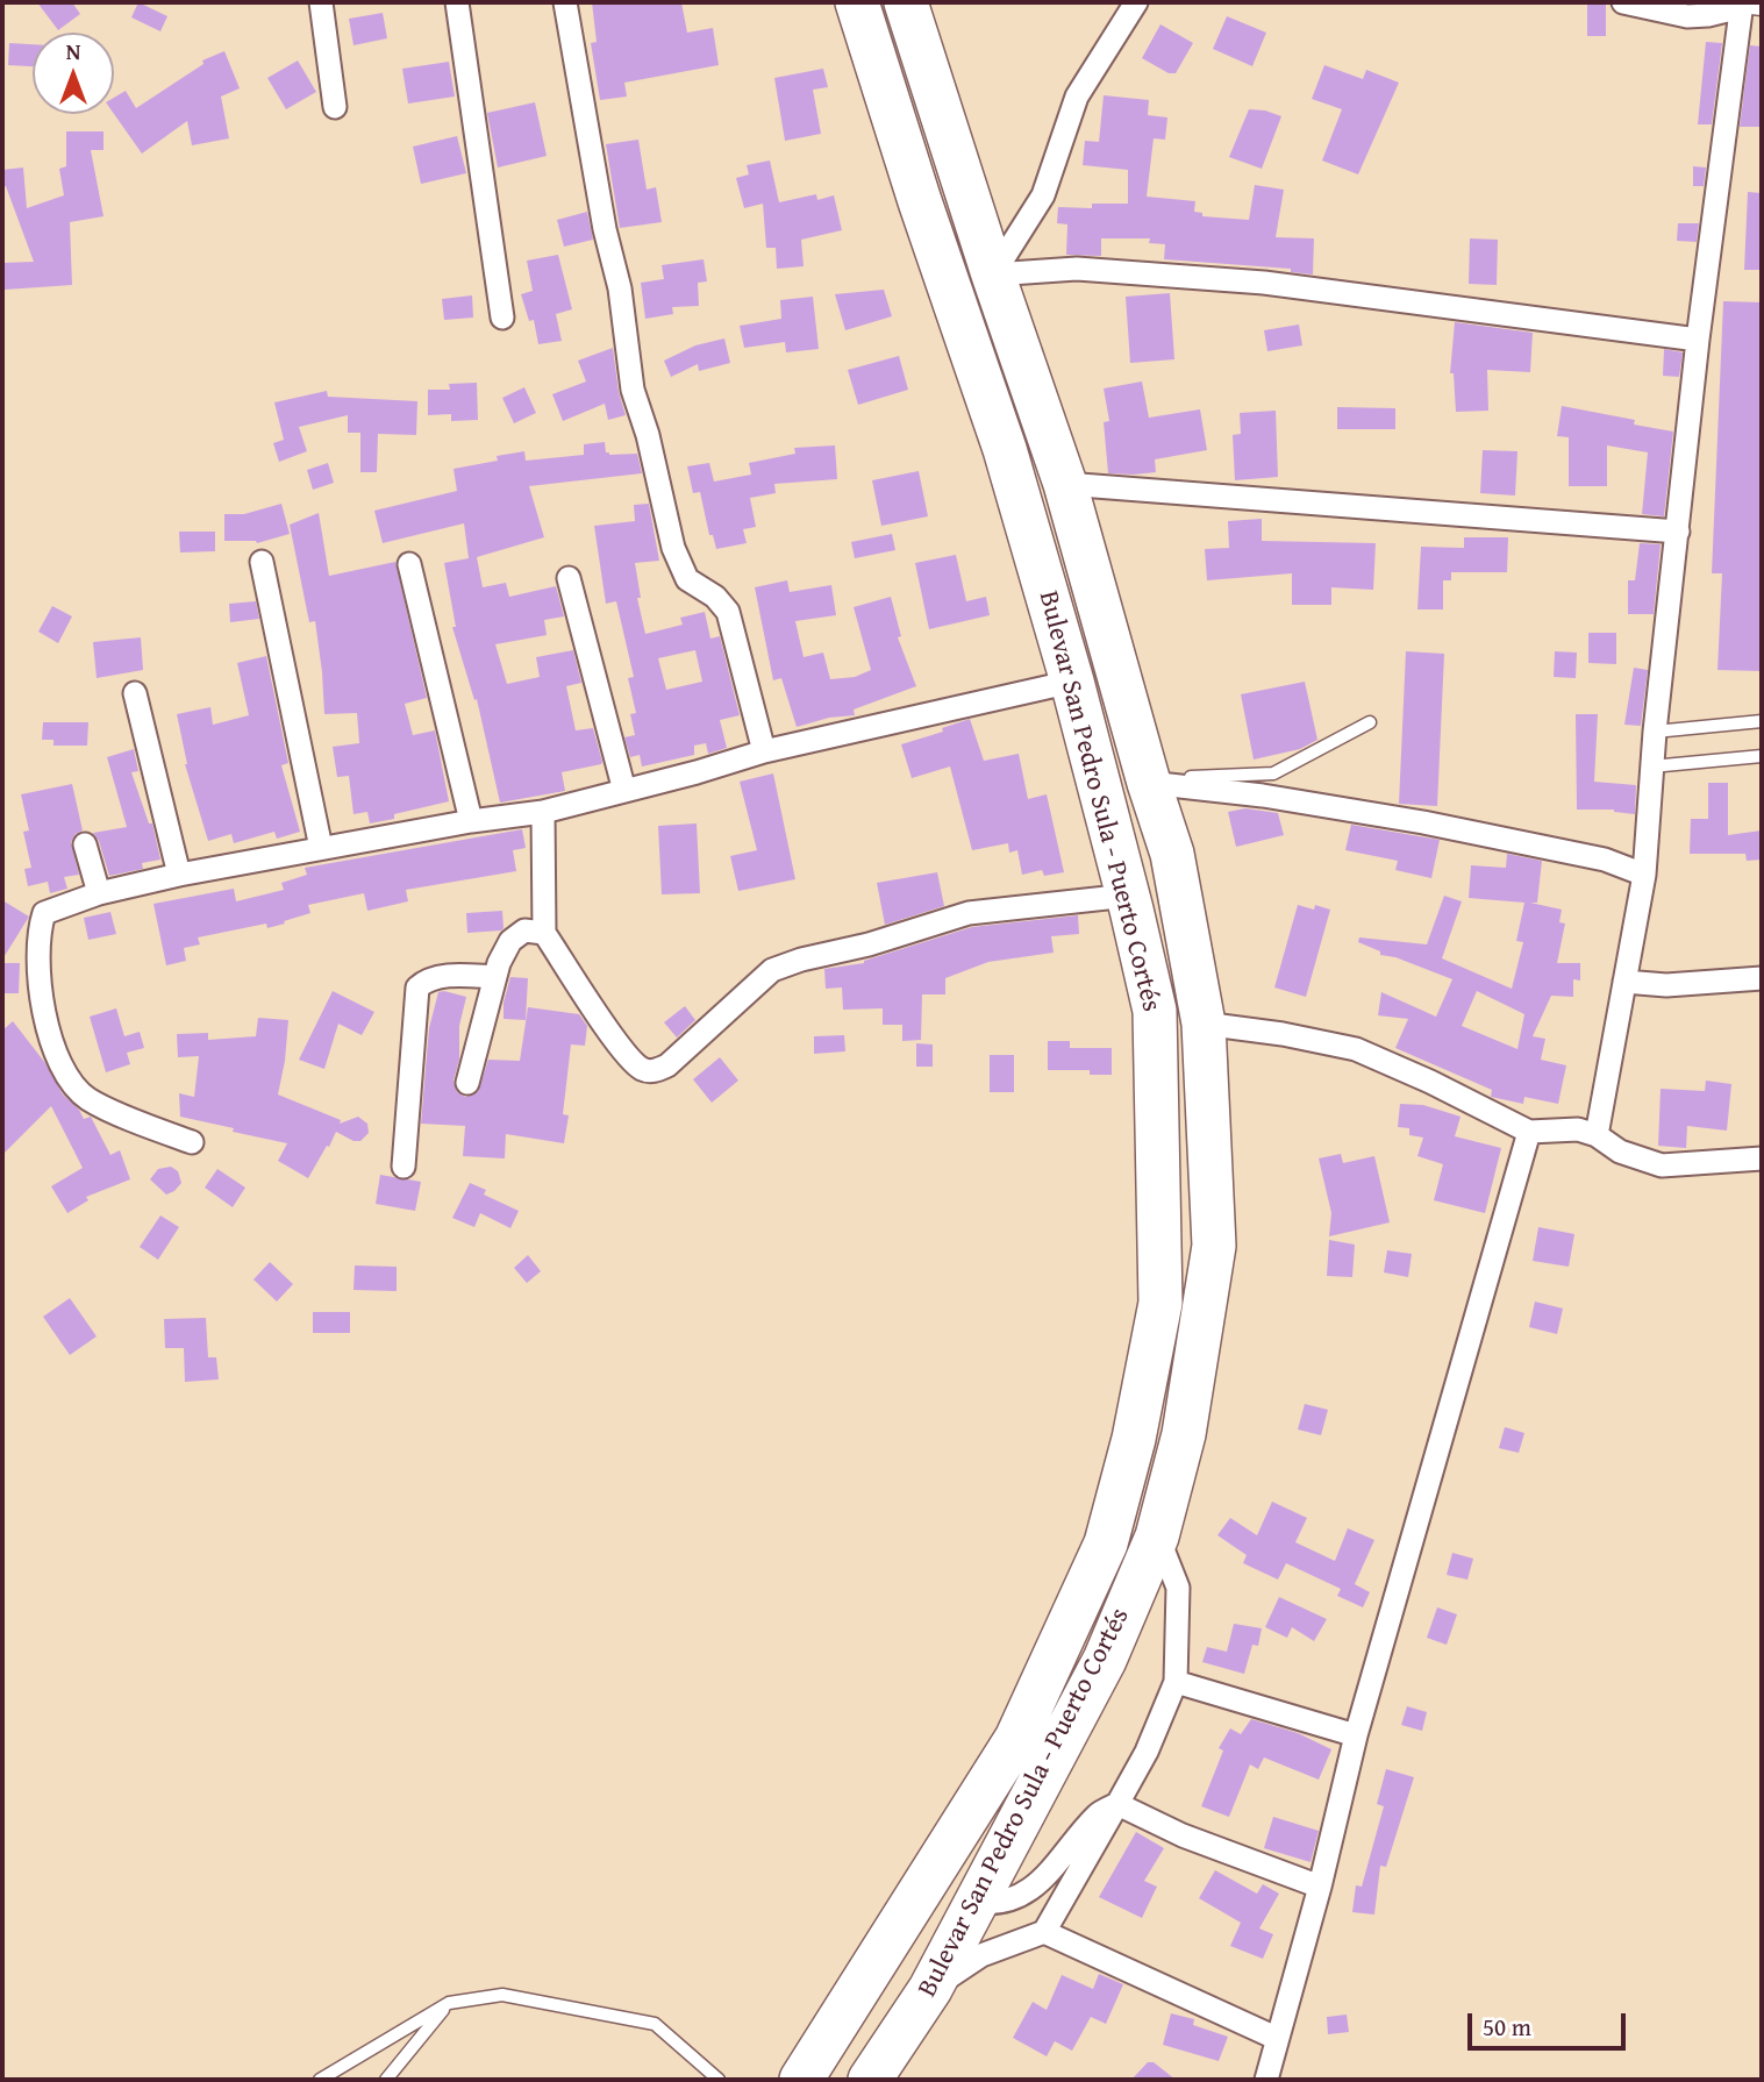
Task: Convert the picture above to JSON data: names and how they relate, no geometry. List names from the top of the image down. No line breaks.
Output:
{"streets":{"highway":["Bulevar San Pedro Sula - Puerto Cortés"]},"scale_bar":"50 m","north":"top"}
